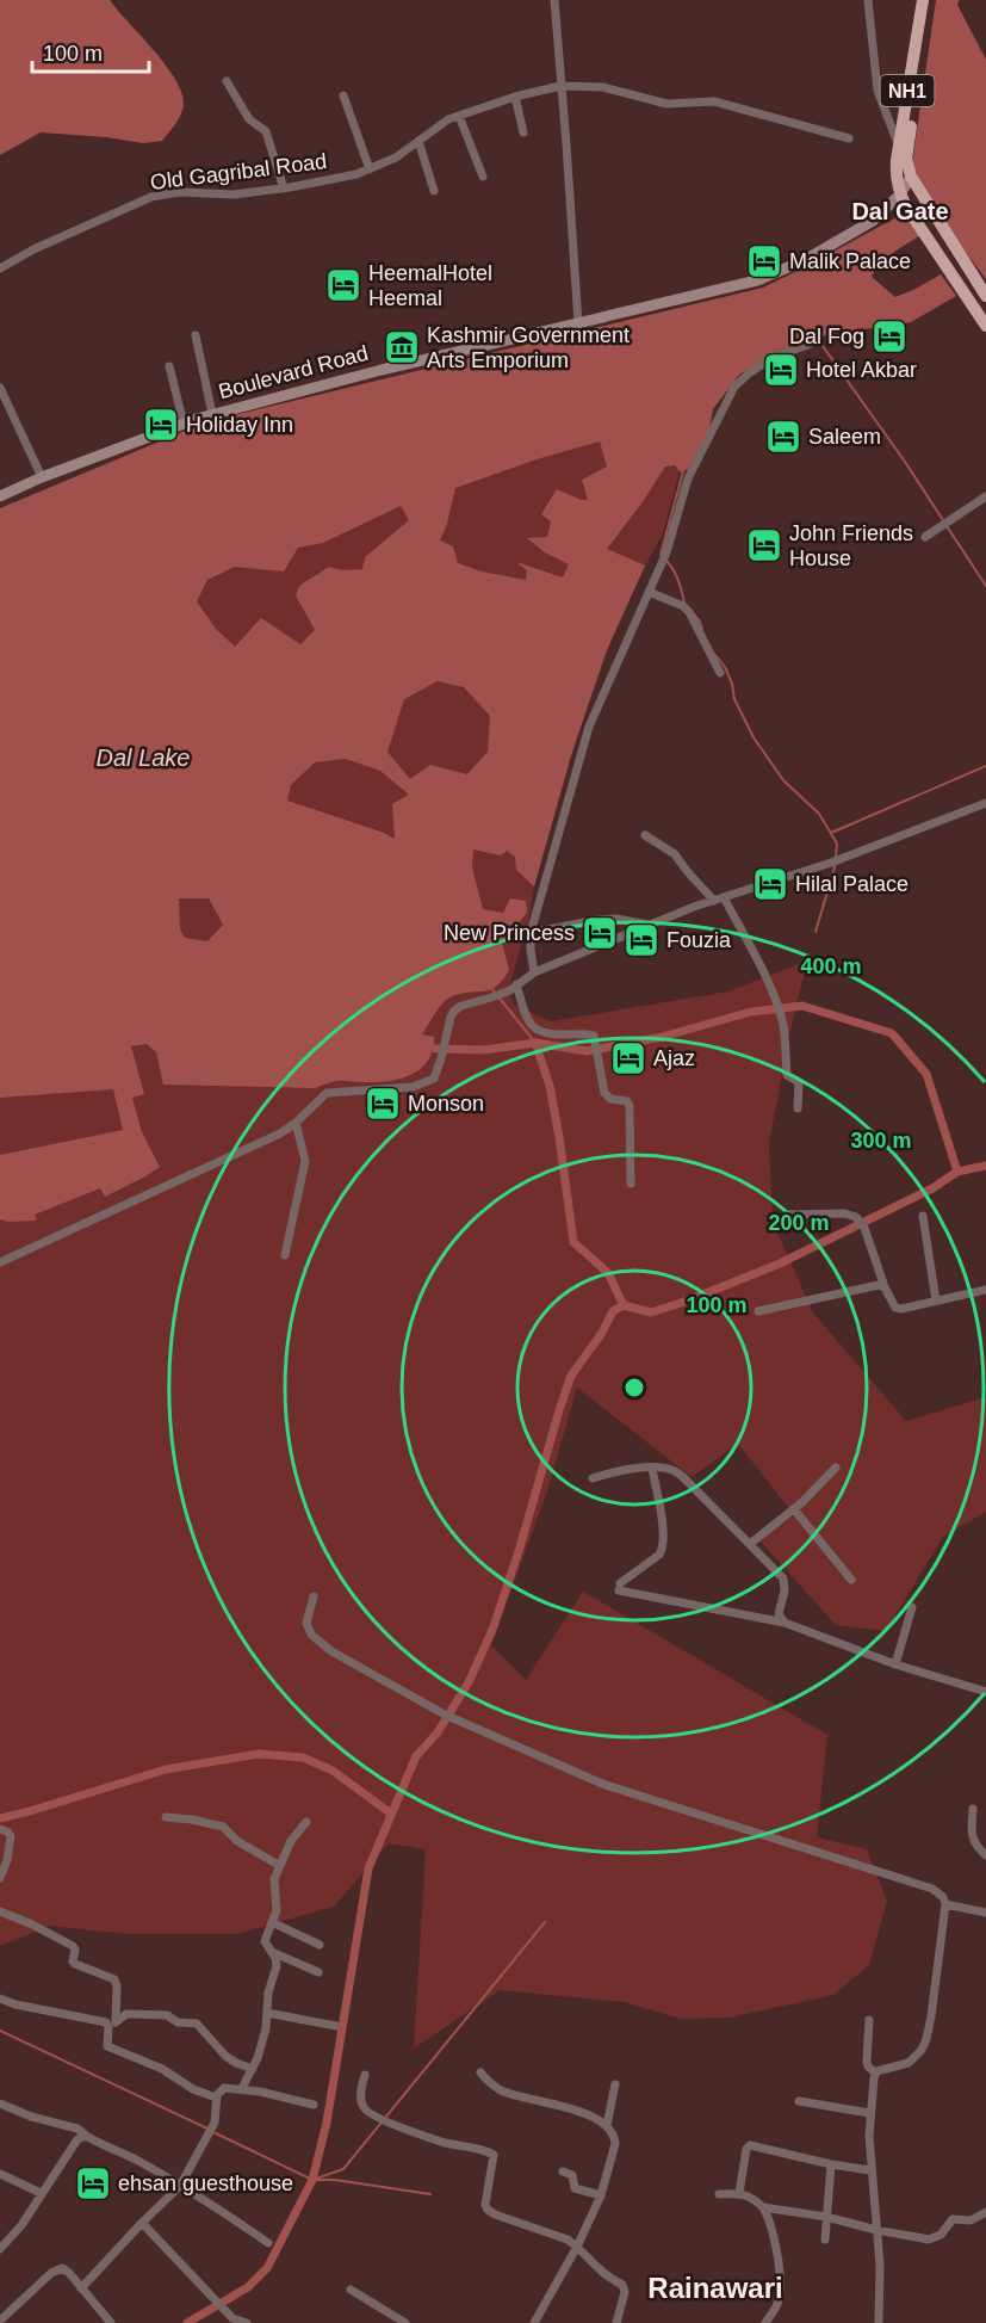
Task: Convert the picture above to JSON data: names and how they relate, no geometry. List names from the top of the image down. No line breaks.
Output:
{"streets":{"highway":["NH1"],"main road":["Boulevard Road"],"street":["Old Gagribal Road"]},"crossings":[["NH1","Boulevard Road"]],"districts":["Dal Gate","Rainawari"],"water":["Dal Lake"],"places":{"hotel":["Malik Palace","HeemalHotel Heemal","Dal Fog","Hotel Akbar","Holiday Inn","Saleem","John Friends House","Hilal Palace","New Princess","Fouzia","Ajaz","Monson","ehsan guesthouse"],"museum":["Kashmir Government Arts Emporium"]},"scale_bar":"100 m","rings":["400 m","300 m","200 m","100 m"]}
